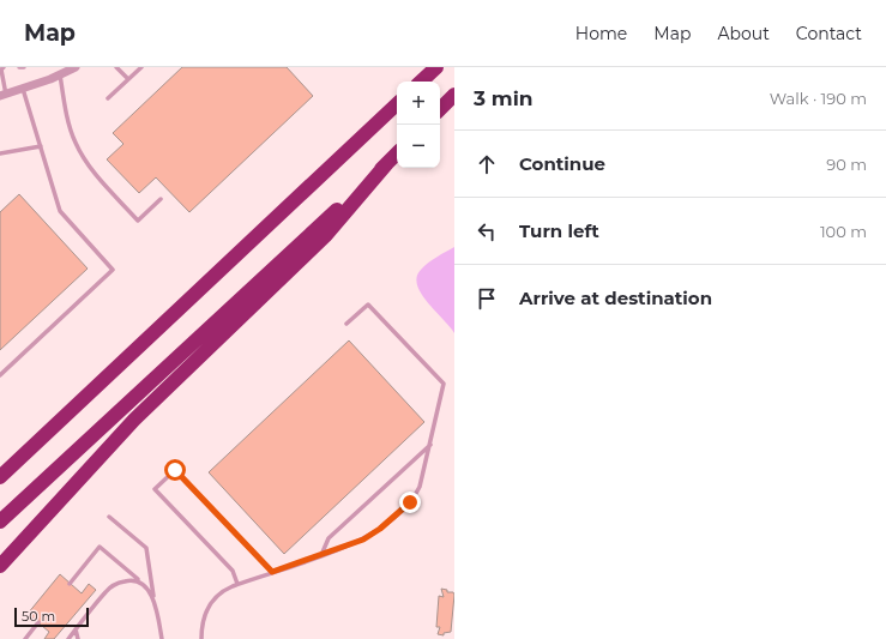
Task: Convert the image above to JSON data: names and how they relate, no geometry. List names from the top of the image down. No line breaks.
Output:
{"scale_bar":"50 m","page":{"header":"Map","nav":["Home","Map","About","Contact"],"heading":["3 min","Walk · 190 m"],"map_buttons":["+","−"],"list":[["Continue","90 m"],["Turn left","100 m"],"Arrive at destination"],"scale":"50 m"}}
